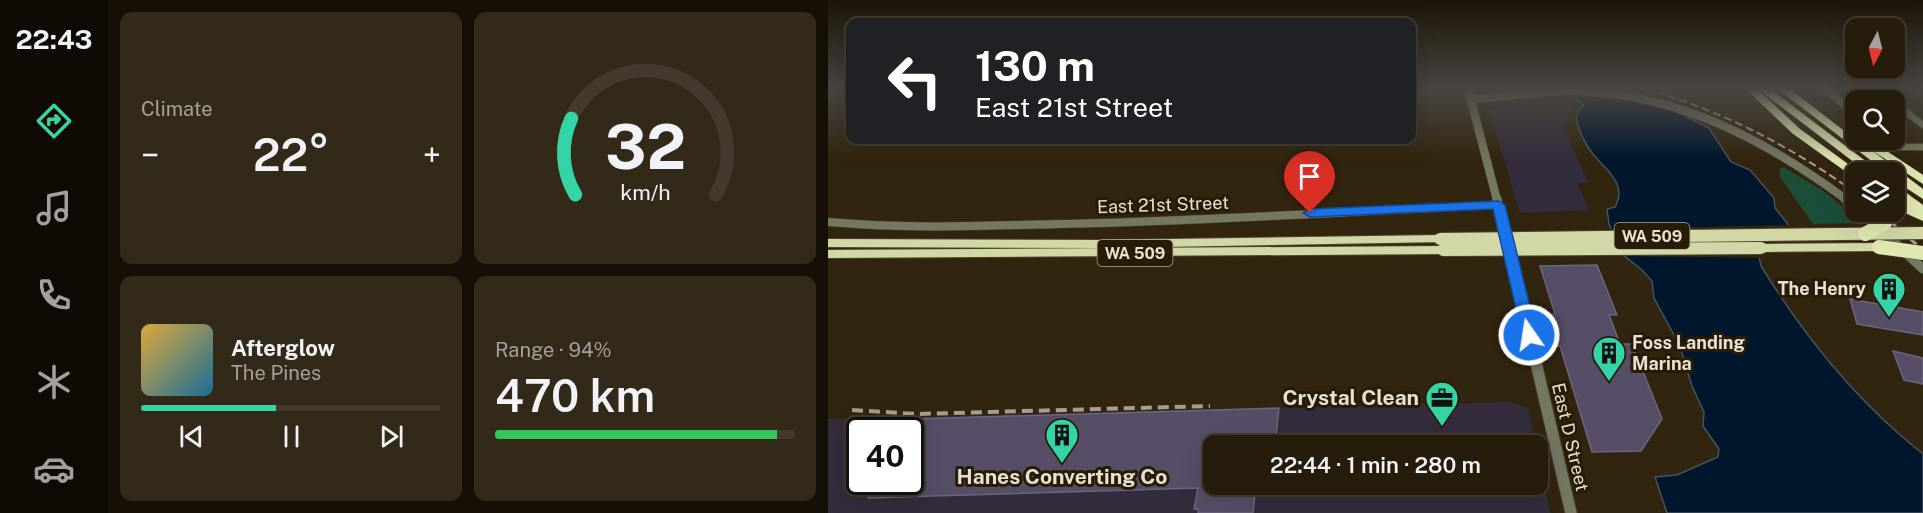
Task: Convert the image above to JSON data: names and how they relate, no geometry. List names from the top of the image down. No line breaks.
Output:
{"streets":{"highway":["WA 509"],"street":["East 21st Street","East D Street"]},"crossings":[["East 21st Street","East D Street"]],"places":{"building":["The Henry","Foss Landing Marina","Hanes Converting Co"],"office":["Crystal Clean"]},"north":"bottom","page":{"tabs":"22:43","tile":["Climate",["Range · 94%","470 km"]],"turn":["130 m","East 21st Street"],"heat":["−","22°","+"],"song":["Afterglow","The Pines"],"limit":"40","trip":"22:44 · 1 min · 280 m","gauge":["32","km/h"]}}
